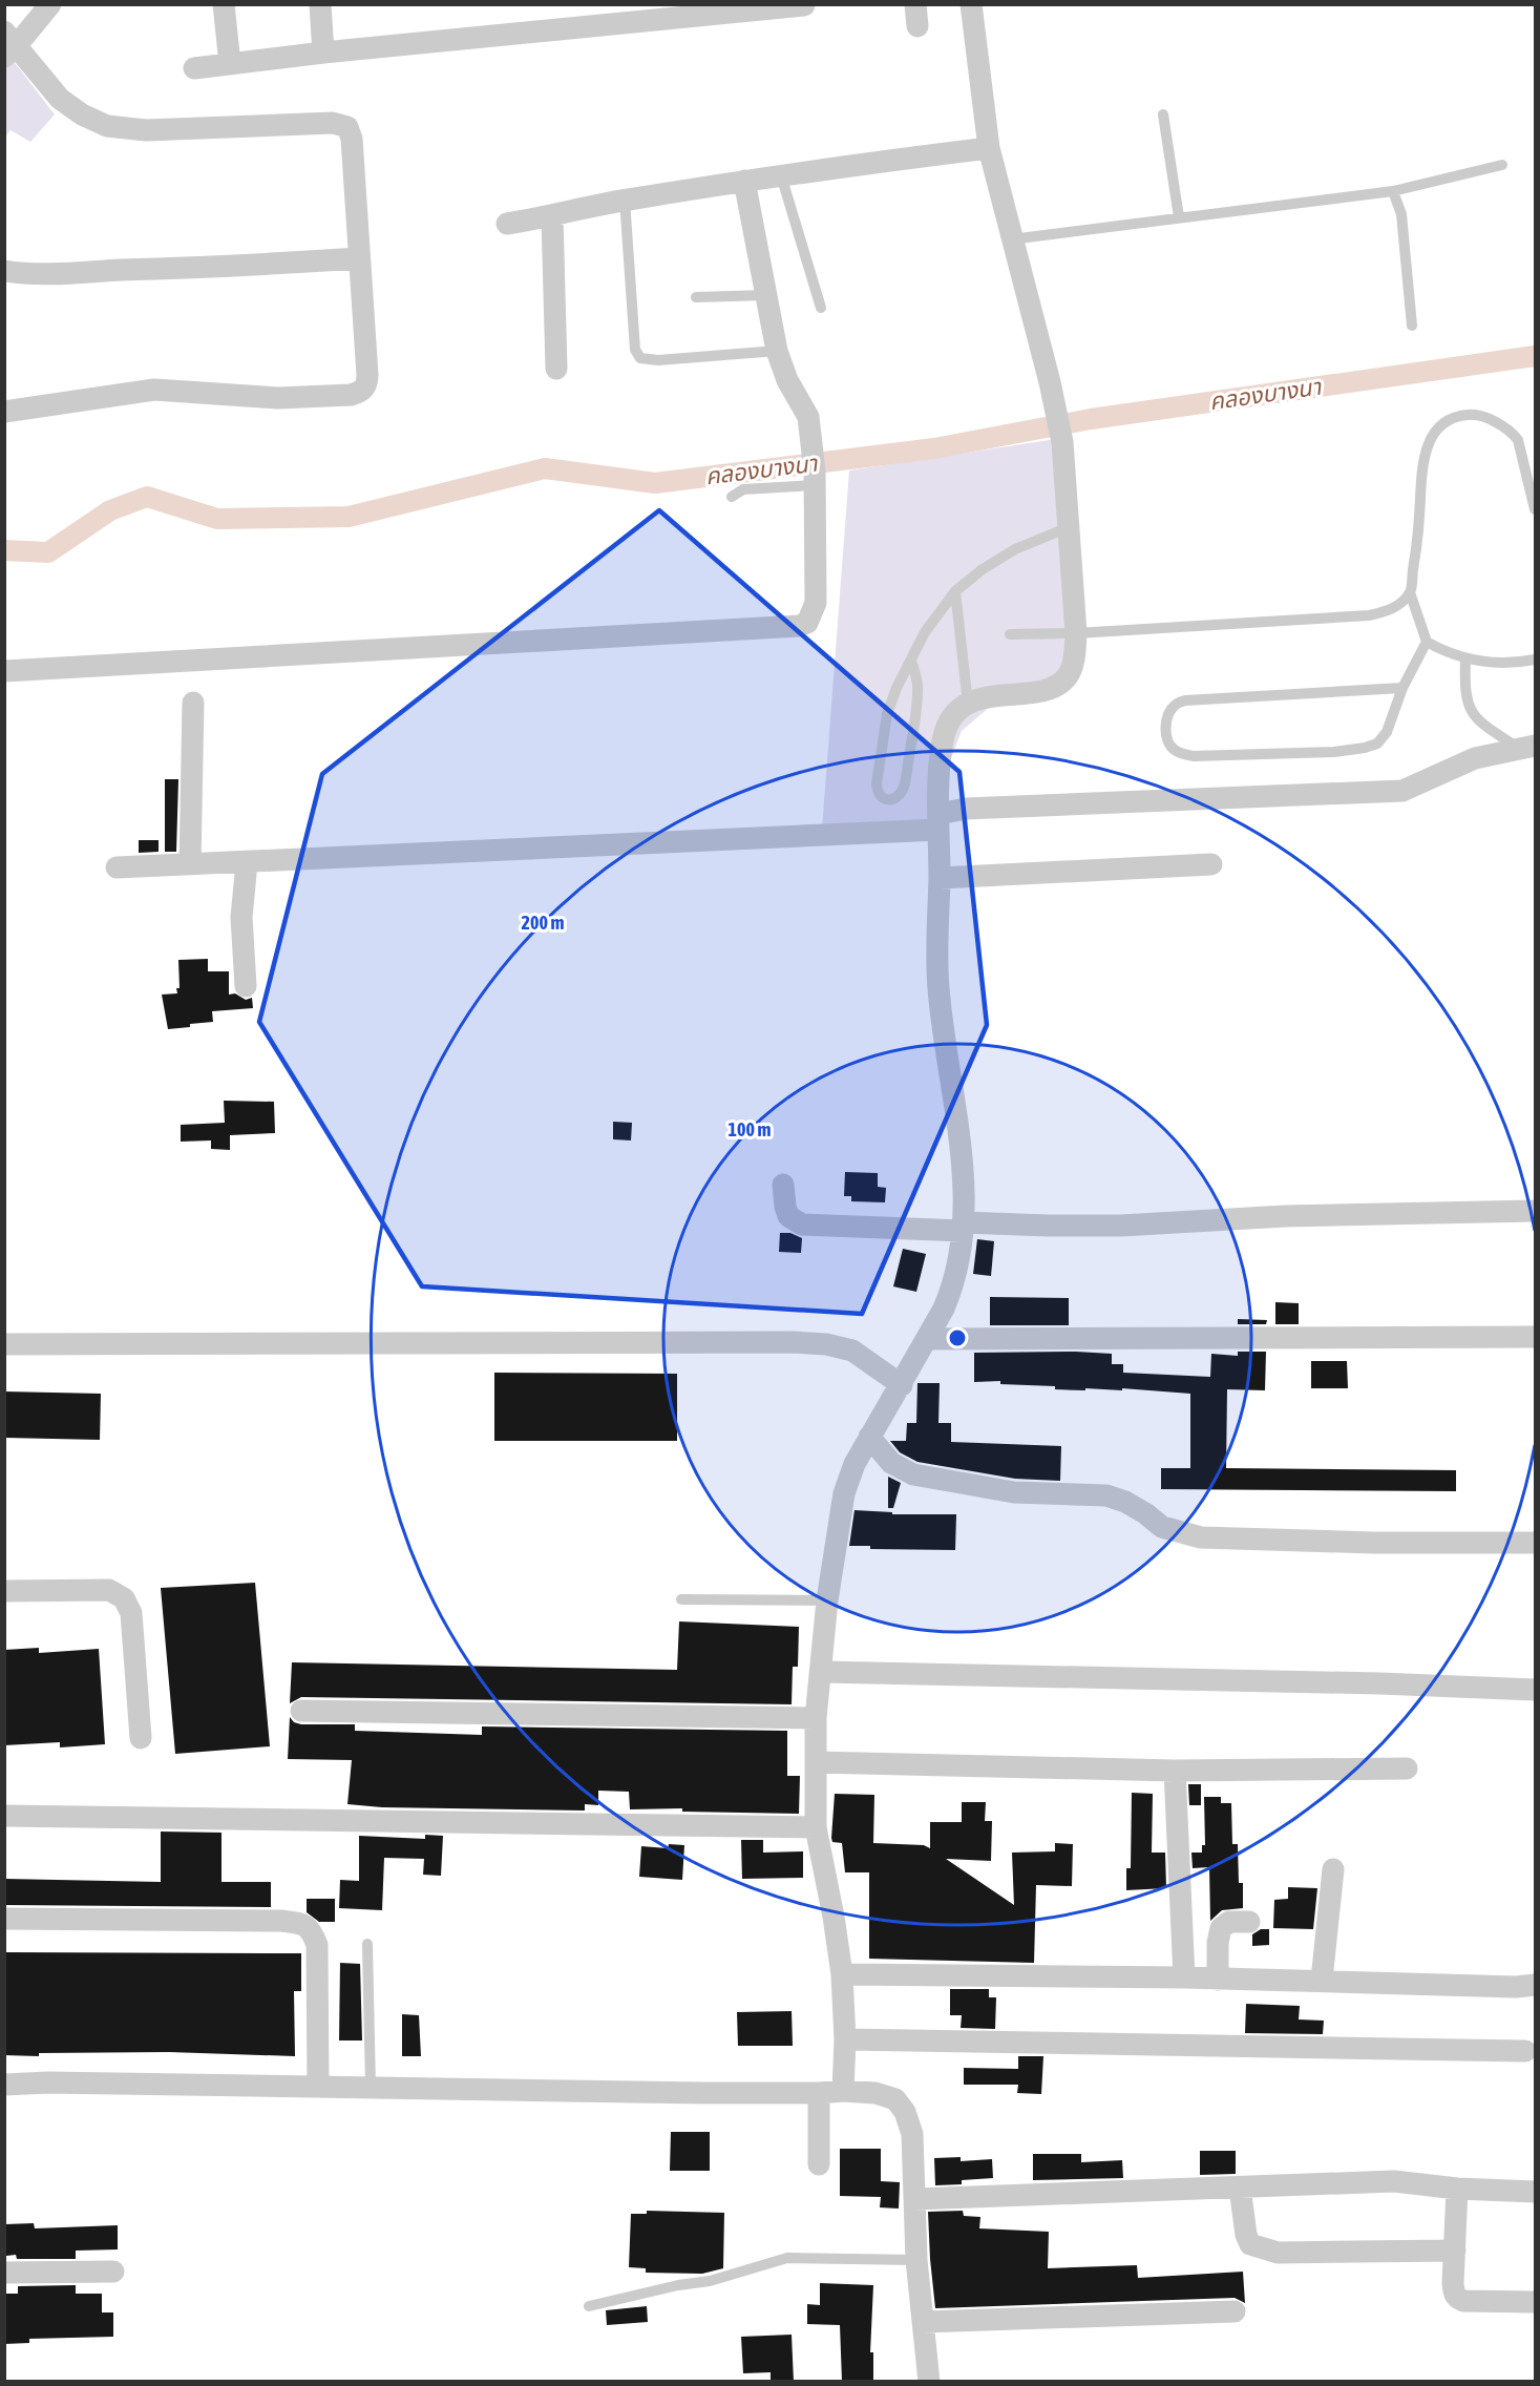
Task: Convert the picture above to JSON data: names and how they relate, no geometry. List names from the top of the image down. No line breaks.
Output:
{"water":["คลองบางนา"],"rings":["200 m","100 m"]}
